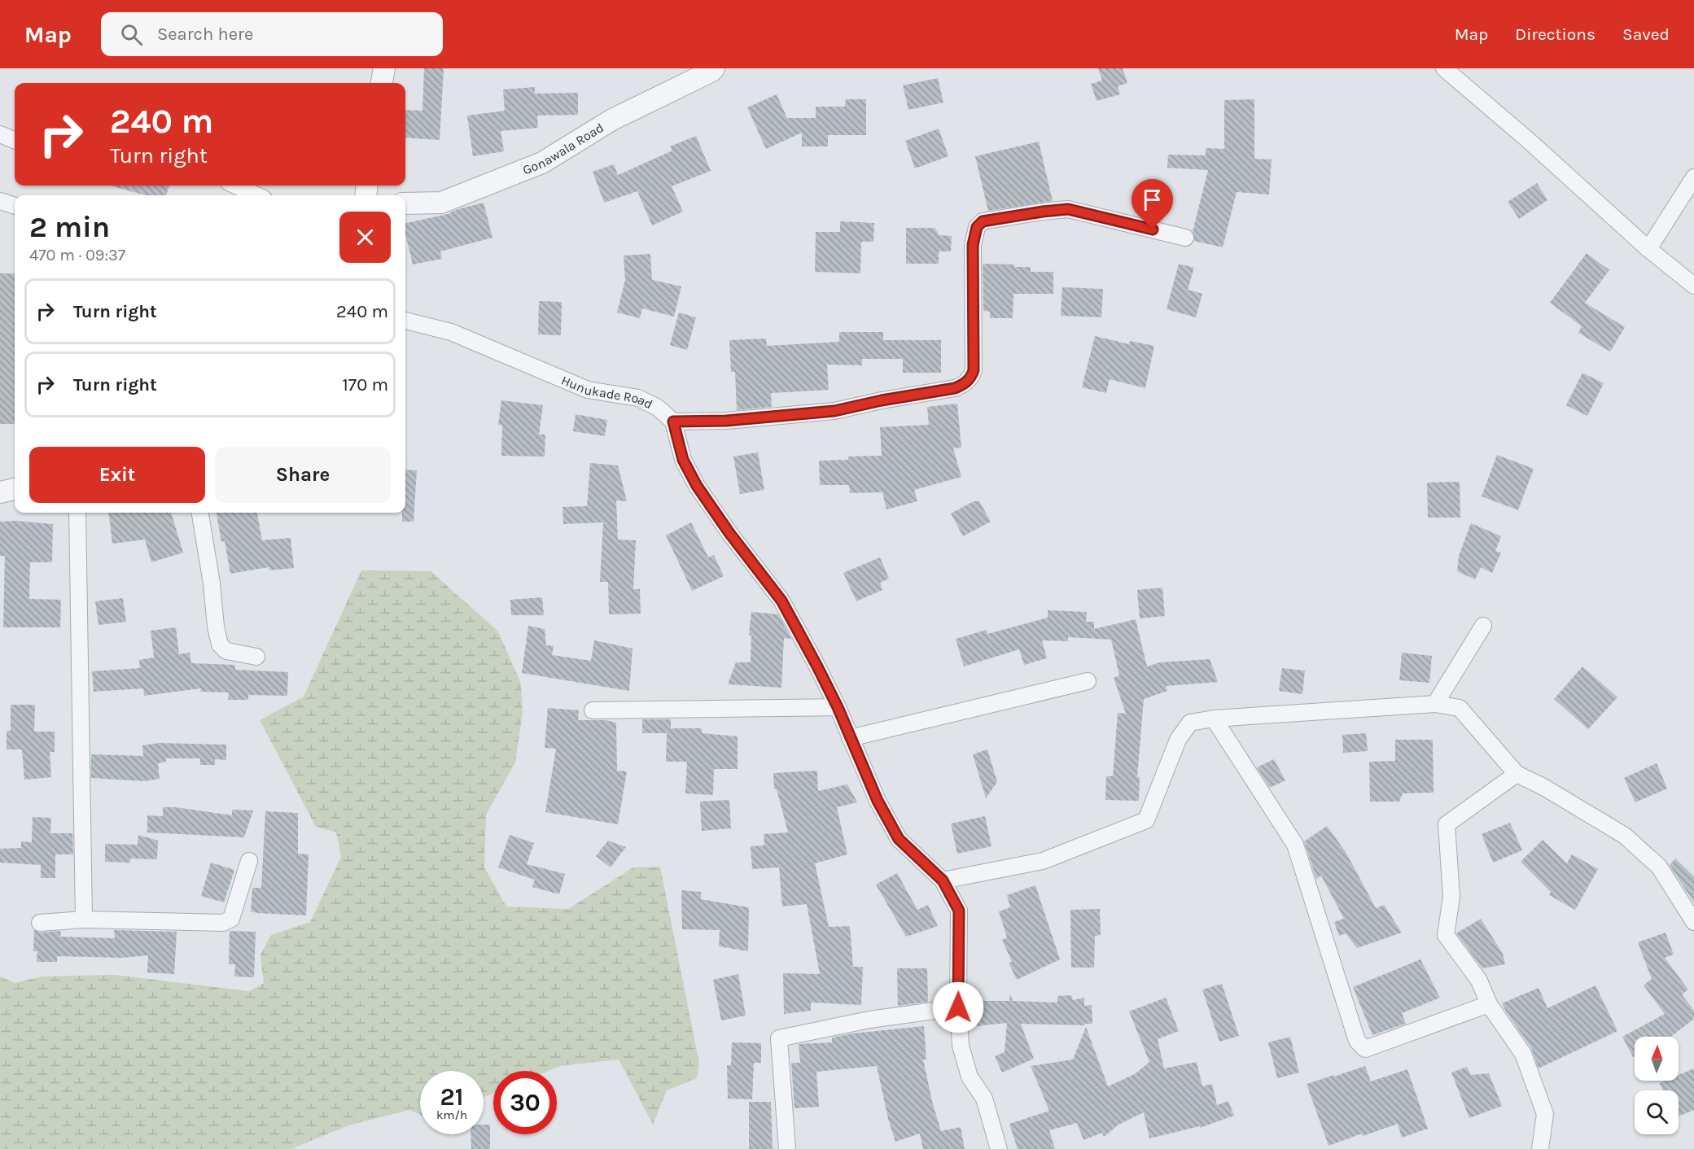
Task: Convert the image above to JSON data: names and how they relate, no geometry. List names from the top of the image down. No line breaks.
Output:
{"streets":{"street":["Gonawala Road","Hunukade Road"]},"north":"top","page":{"header":"Map","search":"Search here","nav":["Map","Directions","Saved"],"turn":["240 m","Turn right"],"heading":["2 min","470 m · 09:37"],"list":[{"name":"Turn right","value":"240 m"},{"name":"Turn right","value":"170 m"}],"buttons":["Exit","Share"],"speed":"21 km/h","limit":"30"}}
